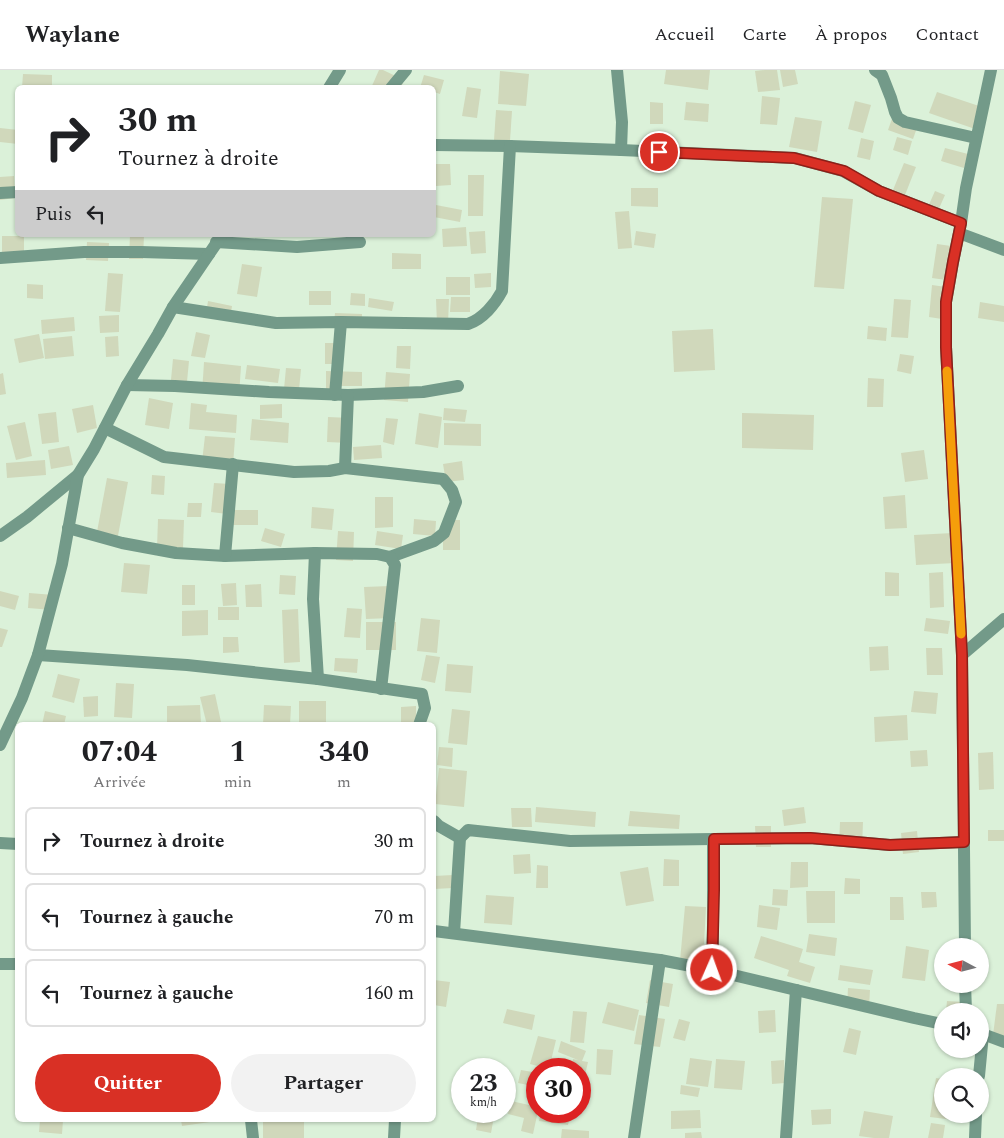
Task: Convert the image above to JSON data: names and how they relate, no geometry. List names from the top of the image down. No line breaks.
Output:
{"north":"left","page":{"header":"Waylane","nav":["Accueil","Carte","À propos","Contact"],"turn":["30 m","Tournez à droite"],"then":"Puis","eta":["07:04","Arrivée","1","min","340","m"],"list":[{"name":"Tournez à droite","value":"30 m"},{"name":"Tournez à gauche","value":"70 m"},{"name":"Tournez à gauche","value":"160 m"}],"buttons":["Quitter","Partager"],"speed":"23 km/h","limit":"30"}}
